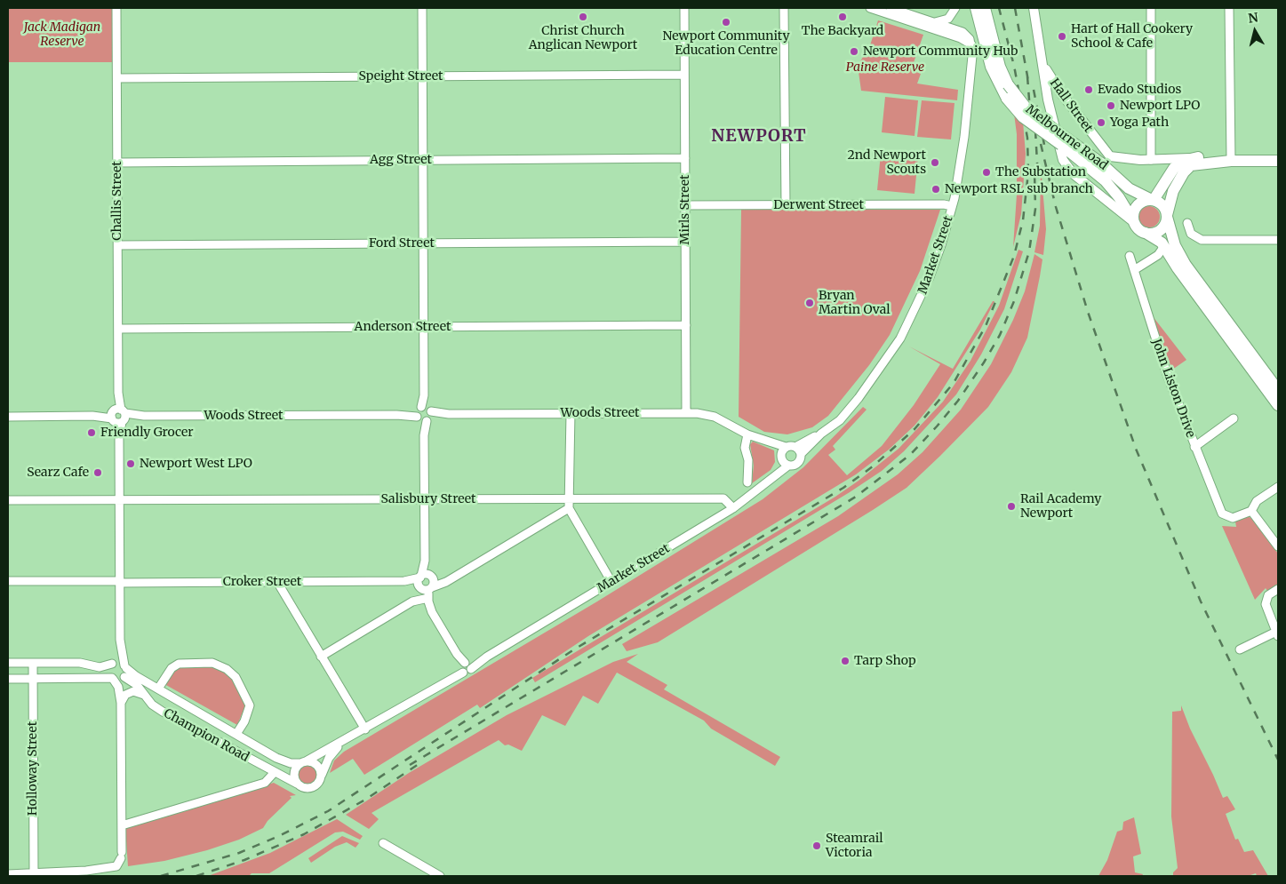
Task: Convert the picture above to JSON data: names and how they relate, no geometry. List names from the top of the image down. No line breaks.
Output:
{"streets":{"main road":["Melbourne Road"],"street":["Speight Street","Hall Street","Agg Street","Challis Street","Derwent Street","Mirls Street","Ford Street","Market Street","Anderson Street","John Liston Drive","Woods Street","Salisbury Street","Croker Street","Champion Road","Holloway Street"]},"crossings":[["Speight Street","Challis Street"],["Speight Street","Mirls Street"],["Hall Street","Melbourne Road"],["Agg Street","Challis Street"],["Agg Street","Mirls Street"],["Challis Street","Ford Street"],["Challis Street","Anderson Street"],["Challis Street","Woods Street"],["Challis Street","Salisbury Street"],["Challis Street","Croker Street"],["Challis Street","Champion Road"],["Derwent Street","Mirls Street"],["Derwent Street","Market Street"],["Mirls Street","Ford Street"],["Mirls Street","Anderson Street"],["Mirls Street","Woods Street"],["Market Street","Woods Street"],["Market Street","Salisbury Street"],["Market Street","Champion Road"]],"districts":["NEWPORT"],"parks":["Jack Madigan Reserve","Paine Reserve"],"places":["Christ Church Anglican Newport","The Backyard","Newport Community Education Centre","Hart of Hall Cookery School & Cafe","Newport Community Hub","Evado Studios","Newport LPO","Yoga Path","2nd Newport Scouts","The Substation","Newport RSL sub branch","Bryan Martin Oval","Friendly Grocer","Newport West LPO","Searz Cafe","Rail Academy Newport","Tarp Shop","Steamrail Victoria"],"north":"top"}
